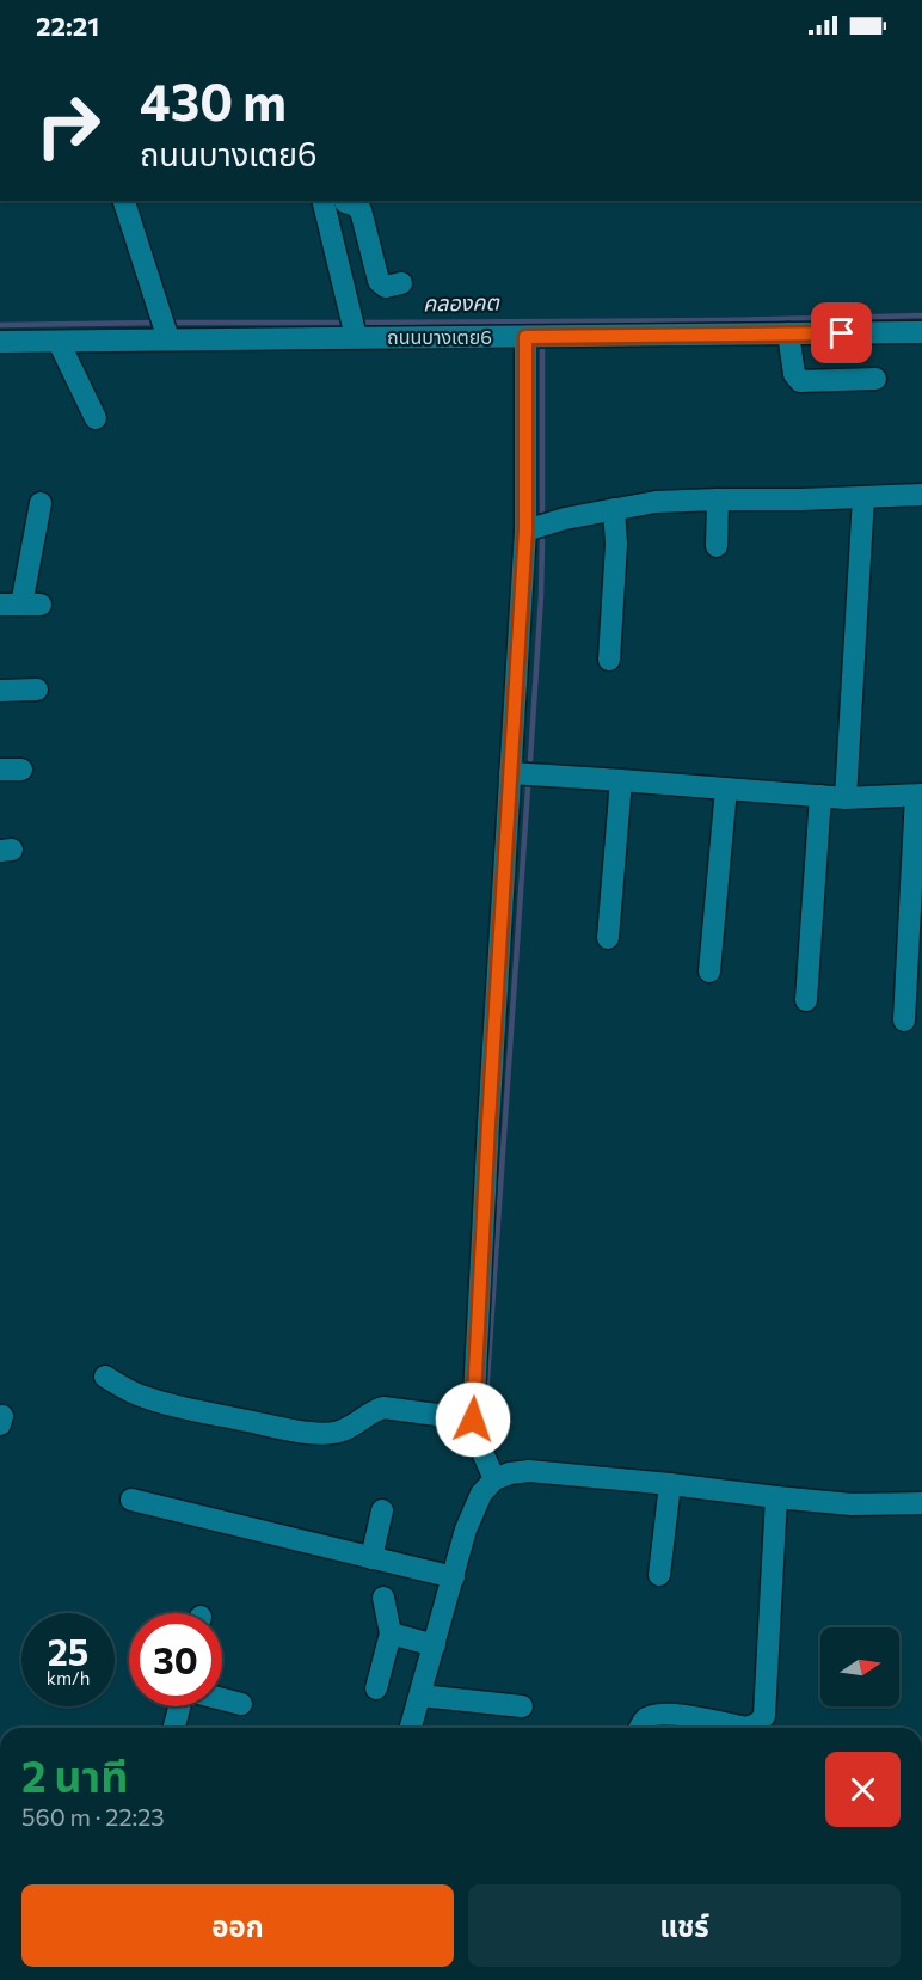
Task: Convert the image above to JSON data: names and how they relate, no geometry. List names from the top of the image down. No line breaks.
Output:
{"streets":{"street":["ถนนบางเตย6"]},"water":["คลองคต"],"north":"right","page":{"status":"22:21","turn":["430 m","ถนนบางเตย6"],"speed":"25 km/h","limit":"30","heading":["2 นาที","560 m · 22:23"],"buttons":["ออก","แชร์"]}}
